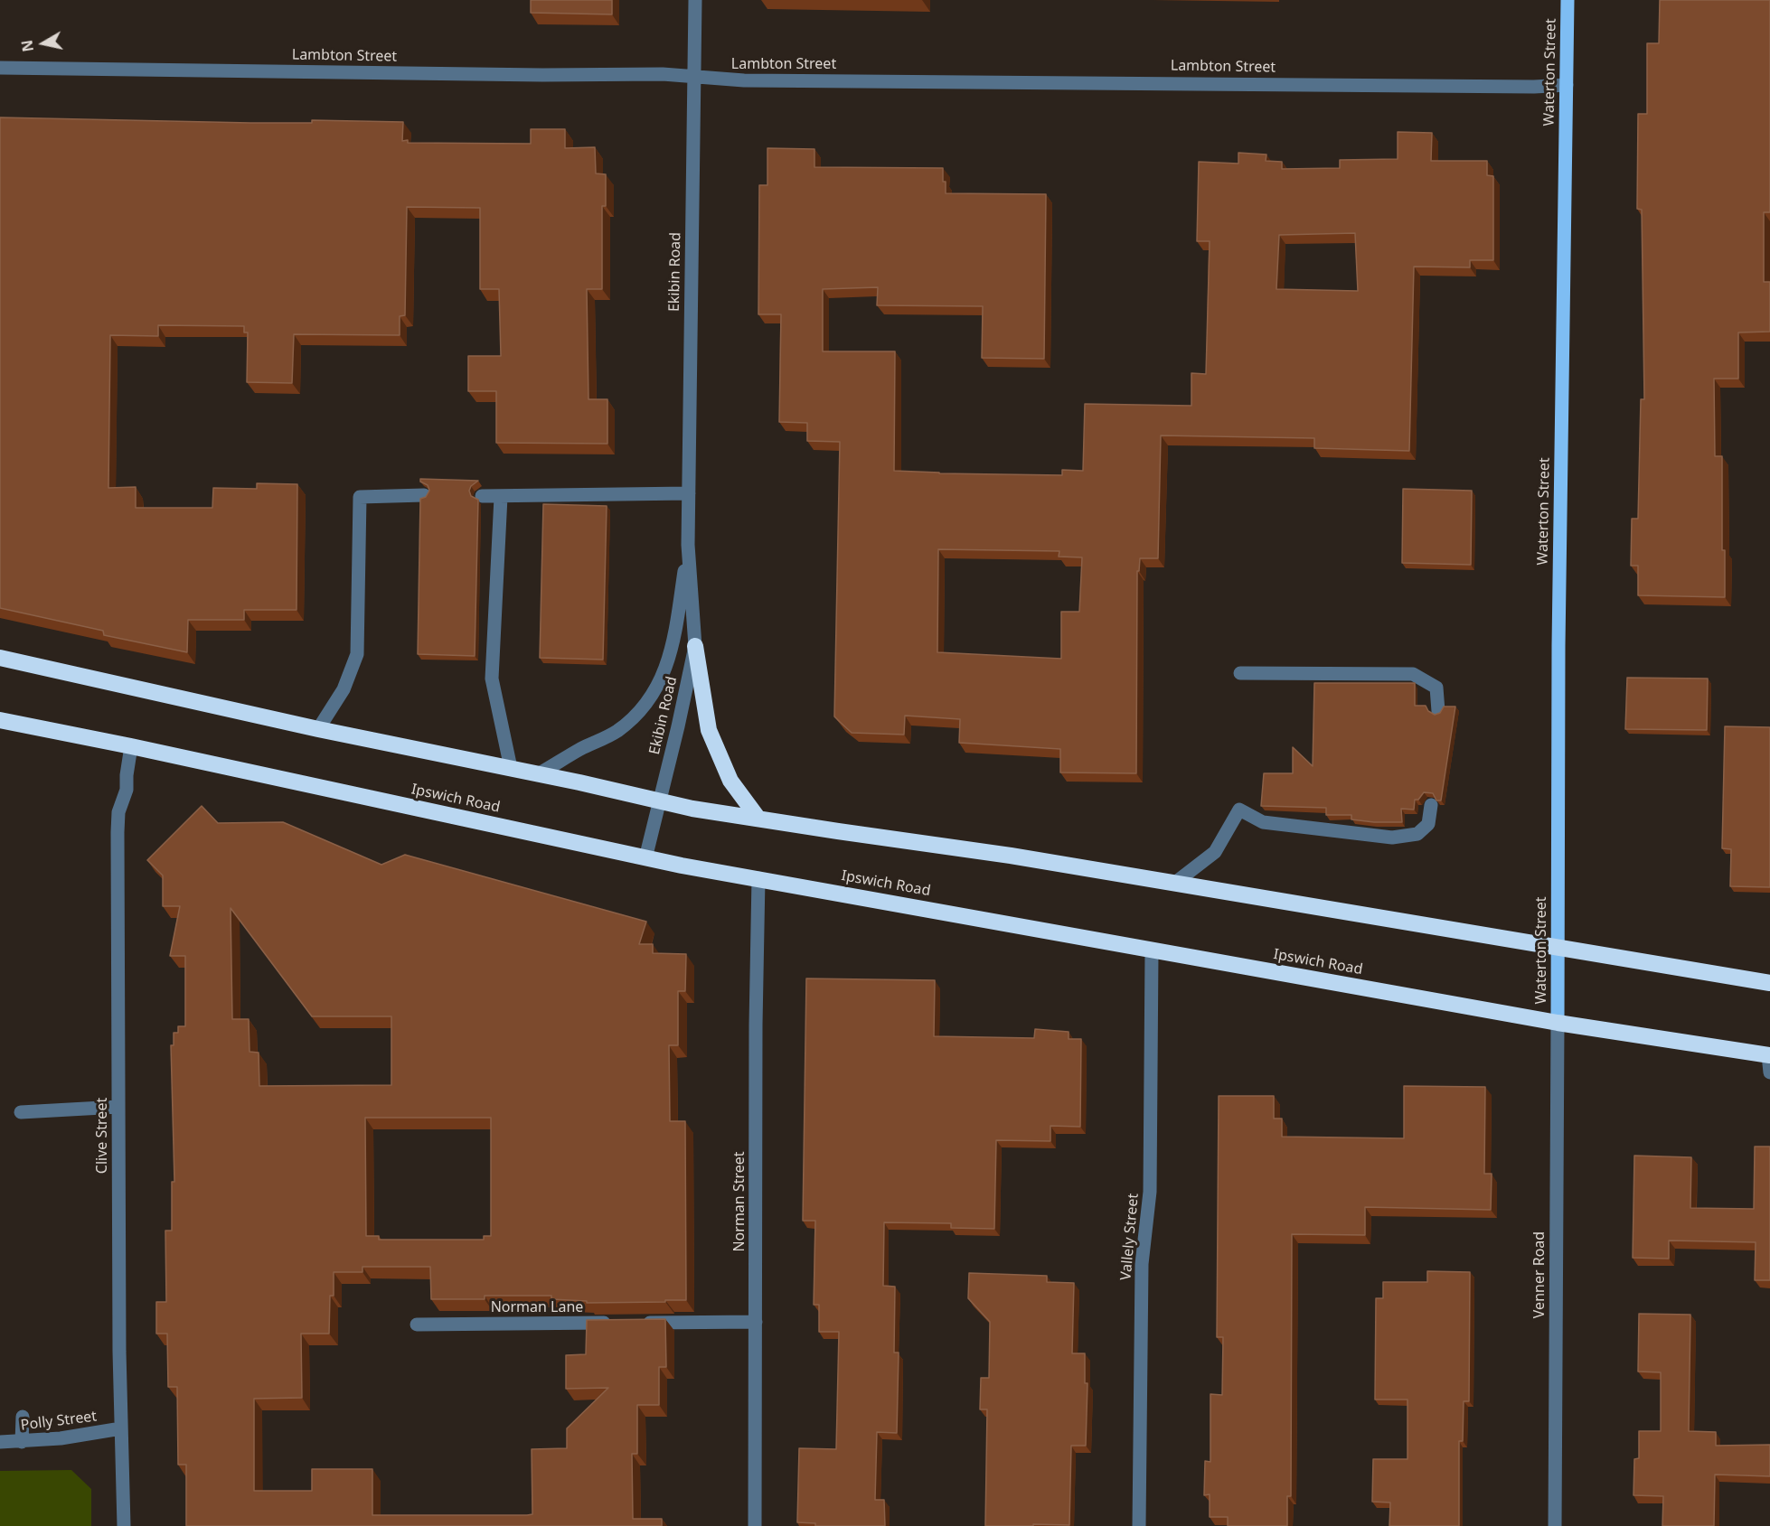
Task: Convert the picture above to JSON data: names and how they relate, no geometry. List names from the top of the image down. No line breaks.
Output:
{"streets":{"highway":["Ipswich Road"],"main road":["Waterton Street"],"street":["Lambton Street","Ekibin Road","Clive Street","Norman Street","Vallely Street","Venner Road","Norman Lane","Polly Street"]},"crossings":[["Lambton Street","Waterton Street"],["Lambton Street","Ekibin Road"],["Waterton Street","Ipswich Road"],["Waterton Street","Venner Road"],["Ekibin Road","Ipswich Road"],["Ipswich Road","Clive Street"],["Ipswich Road","Norman Street"],["Ipswich Road","Vallely Street"],["Ipswich Road","Venner Road"],["Clive Street","Polly Street"]],"north":"left"}
